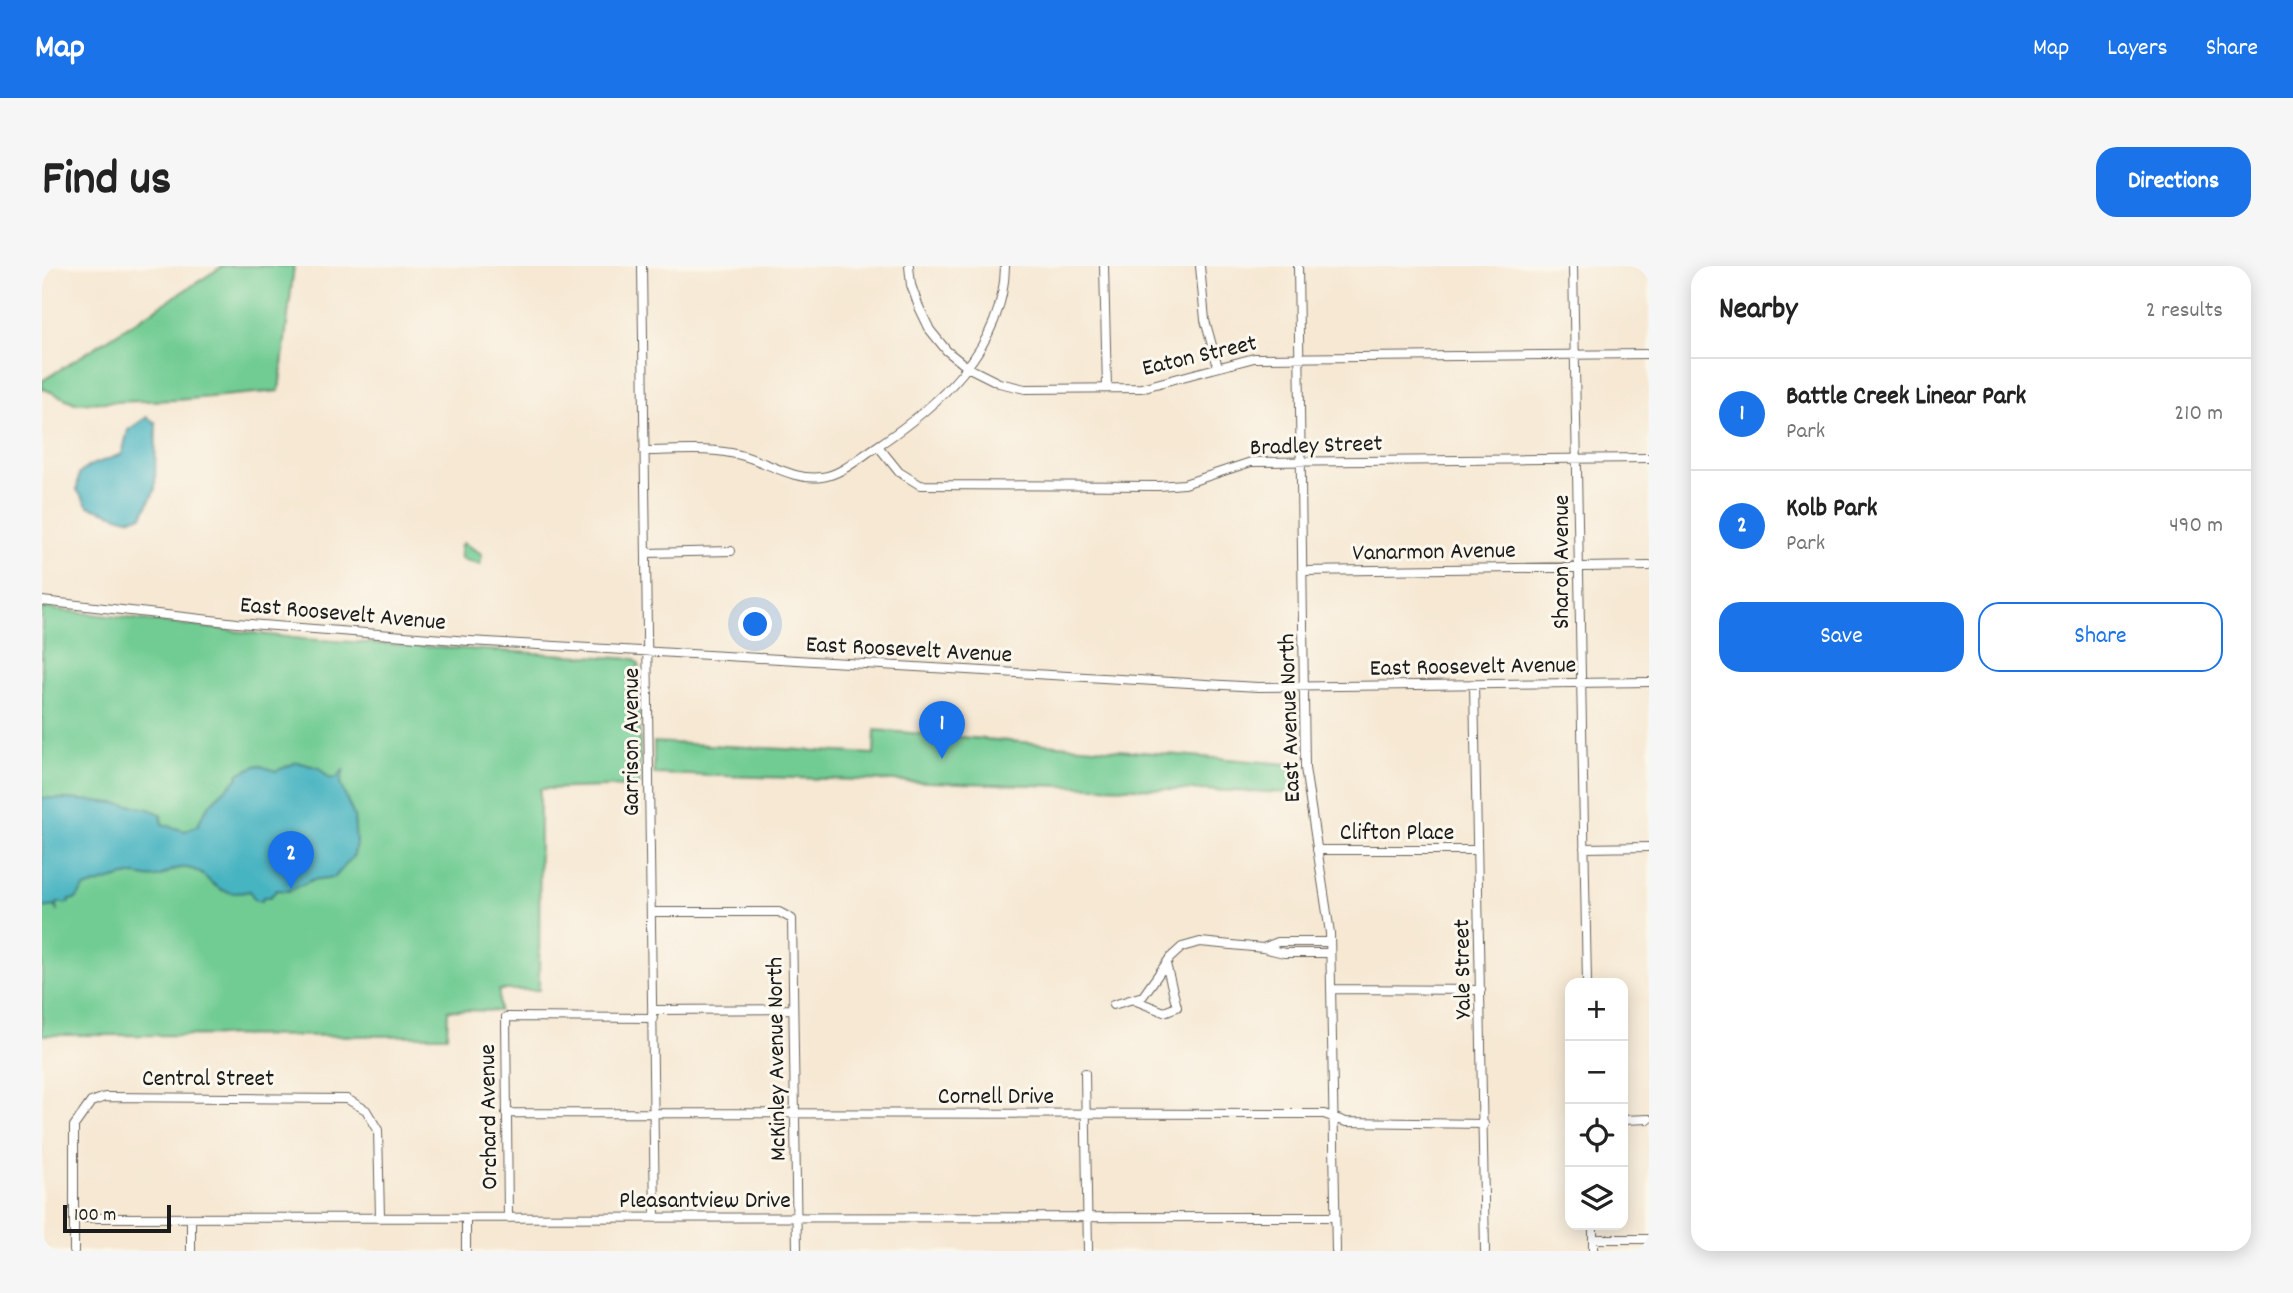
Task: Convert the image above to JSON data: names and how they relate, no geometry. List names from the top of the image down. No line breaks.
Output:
{"streets":{"street":["Eaton Street","Bradley Street","Vanarmon Avenue","Sharon Avenue","East Roosevelt Avenue","East Avenue North","Garrison Avenue","Clifton Place","Yale Street","McKinley Avenue North","Central Street","Cornell Drive","Orchard Avenue","Pleasantview Drive"]},"crossings":[["Eaton Street","Sharon Avenue"],["Eaton Street","East Avenue North"],["Bradley Street","Sharon Avenue"],["Bradley Street","East Avenue North"],["Vanarmon Avenue","Sharon Avenue"],["Vanarmon Avenue","East Avenue North"],["Sharon Avenue","East Roosevelt Avenue"],["East Roosevelt Avenue","East Avenue North"],["East Roosevelt Avenue","Garrison Avenue"],["East Roosevelt Avenue","Yale Street"],["East Avenue North","Clifton Place"],["East Avenue North","Cornell Drive"],["East Avenue North","Pleasantview Drive"],["Garrison Avenue","McKinley Avenue North"],["Garrison Avenue","Cornell Drive"],["Garrison Avenue","Orchard Avenue"],["Garrison Avenue","Pleasantview Drive"],["Clifton Place","Yale Street"],["Yale Street","Cornell Drive"],["McKinley Avenue North","Cornell Drive"],["McKinley Avenue North","Pleasantview Drive"],["Central Street","Pleasantview Drive"],["Cornell Drive","Orchard Avenue"],["Orchard Avenue","Pleasantview Drive"]],"scale_bar":"100 m","page":{"header":"Map","nav":["Map","Layers","Share"],"title":"Find us","buttons":["Directions",["Save","Share"]],"heading":["Nearby","2 results"],"list":[{"mark":"1","name":"Battle Creek Linear Park","note":"Park","value":"210 m"},{"mark":"2","name":"Kolb Park","note":"Park","value":"490 m"}],"pins":["1","2"],"map_buttons":["+","−"],"scale":"100 m"}}
